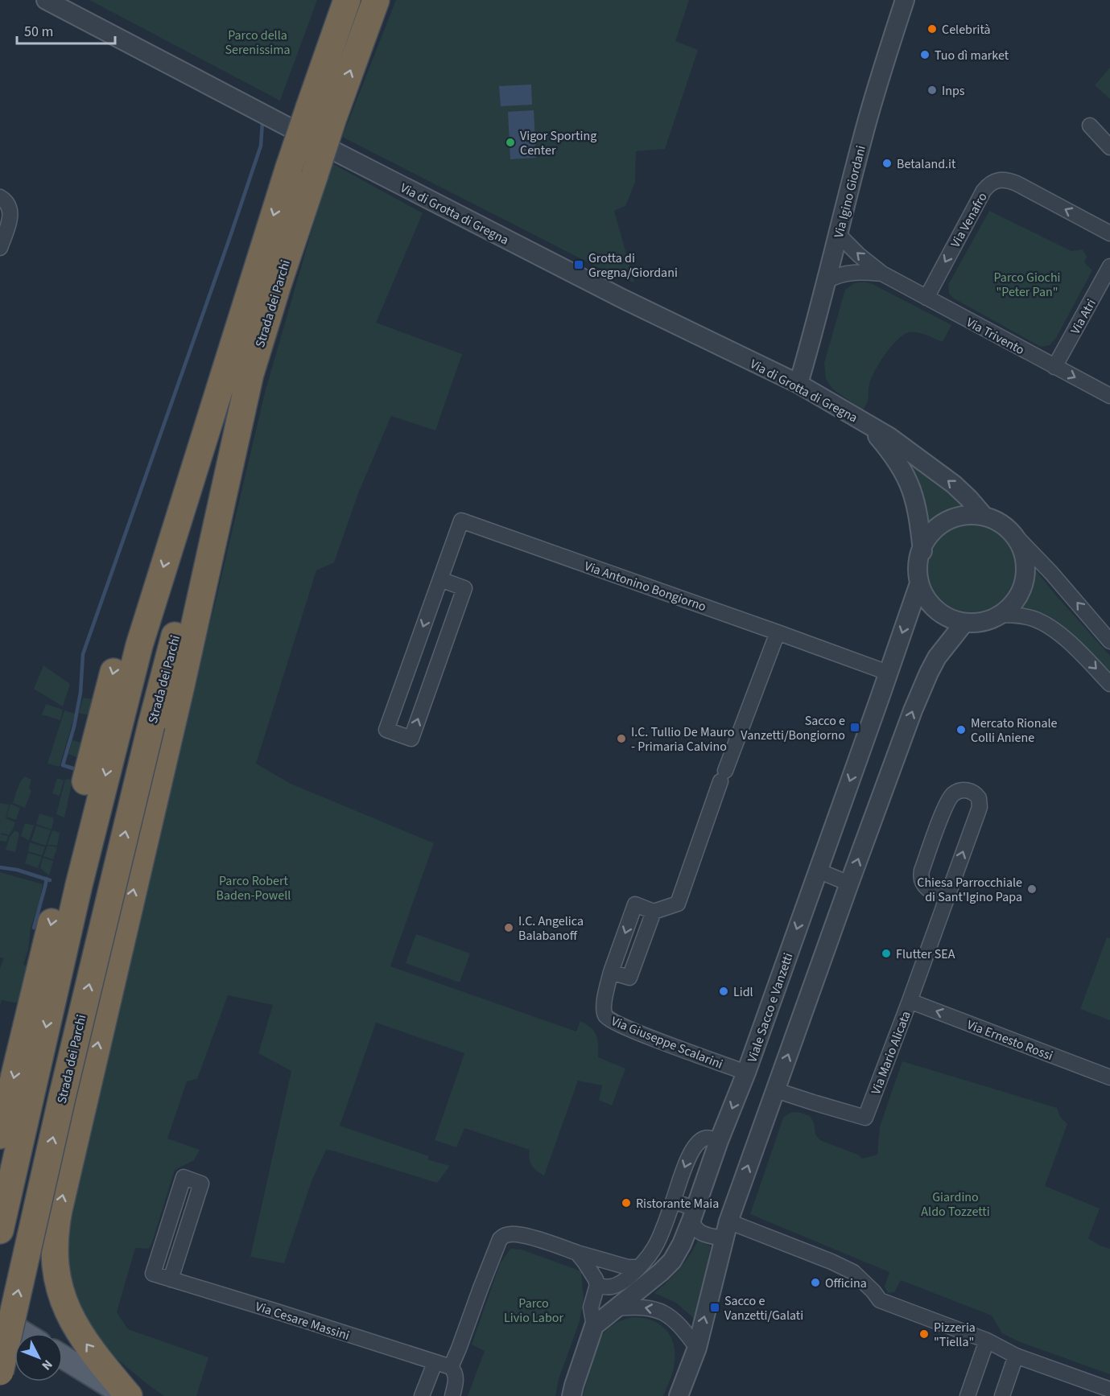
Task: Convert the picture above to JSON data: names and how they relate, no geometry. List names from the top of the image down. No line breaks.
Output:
{"streets":{"highway":["Strada dei Parchi"],"street":["Via Igino Giordani","Via di Grotta di Gregna","Via Venafro","Via Atri","Via Trivento","Via Antonino Bongiorno","Viale Sacco e Vanzetti","Via Ernesto Rossi","Via Giuseppe Scalarini","Via Mario Alicata","Via Cesare Massini"]},"crossings":[["Via Igino Giordani","Via di Grotta di Gregna"],["Via Igino Giordani","Via Trivento"],["Via di Grotta di Gregna","Viale Sacco e Vanzetti"],["Via Venafro","Via Trivento"],["Via Atri","Via Trivento"],["Via Antonino Bongiorno","Viale Sacco e Vanzetti"],["Via Antonino Bongiorno","Via Giuseppe Scalarini"],["Viale Sacco e Vanzetti","Via Giuseppe Scalarini"],["Via Ernesto Rossi","Via Mario Alicata"]],"one_way":["Via Ernesto Rossi"],"parks":["Parco della Serenissima","Parco Giochi \"Peter Pan\"","Parco Robert Baden-Powell","Giardino Aldo Tozzetti","Parco Livio Labor"],"places":{"other":["Celebrità","Tuo dì market","Inps","Vigor Sporting Center","Betaland.it","Mercato Rionale Colli Aniene","I.C. Tullio De Mauro - Primaria Calvino","Chiesa Parrocchiale di Sant'Igino Papa","I.C. Angelica Balabanoff","Flutter SEA","Lidl","Ristorante Maia","Officina","Pizzeria \"Tiella\""],"transit":["Grotta di Gregna/Giordani","Sacco e Vanzetti/Bongiorno","Sacco e Vanzetti/Galati"]},"scale_bar":"50 m","north":"bottom right"}
